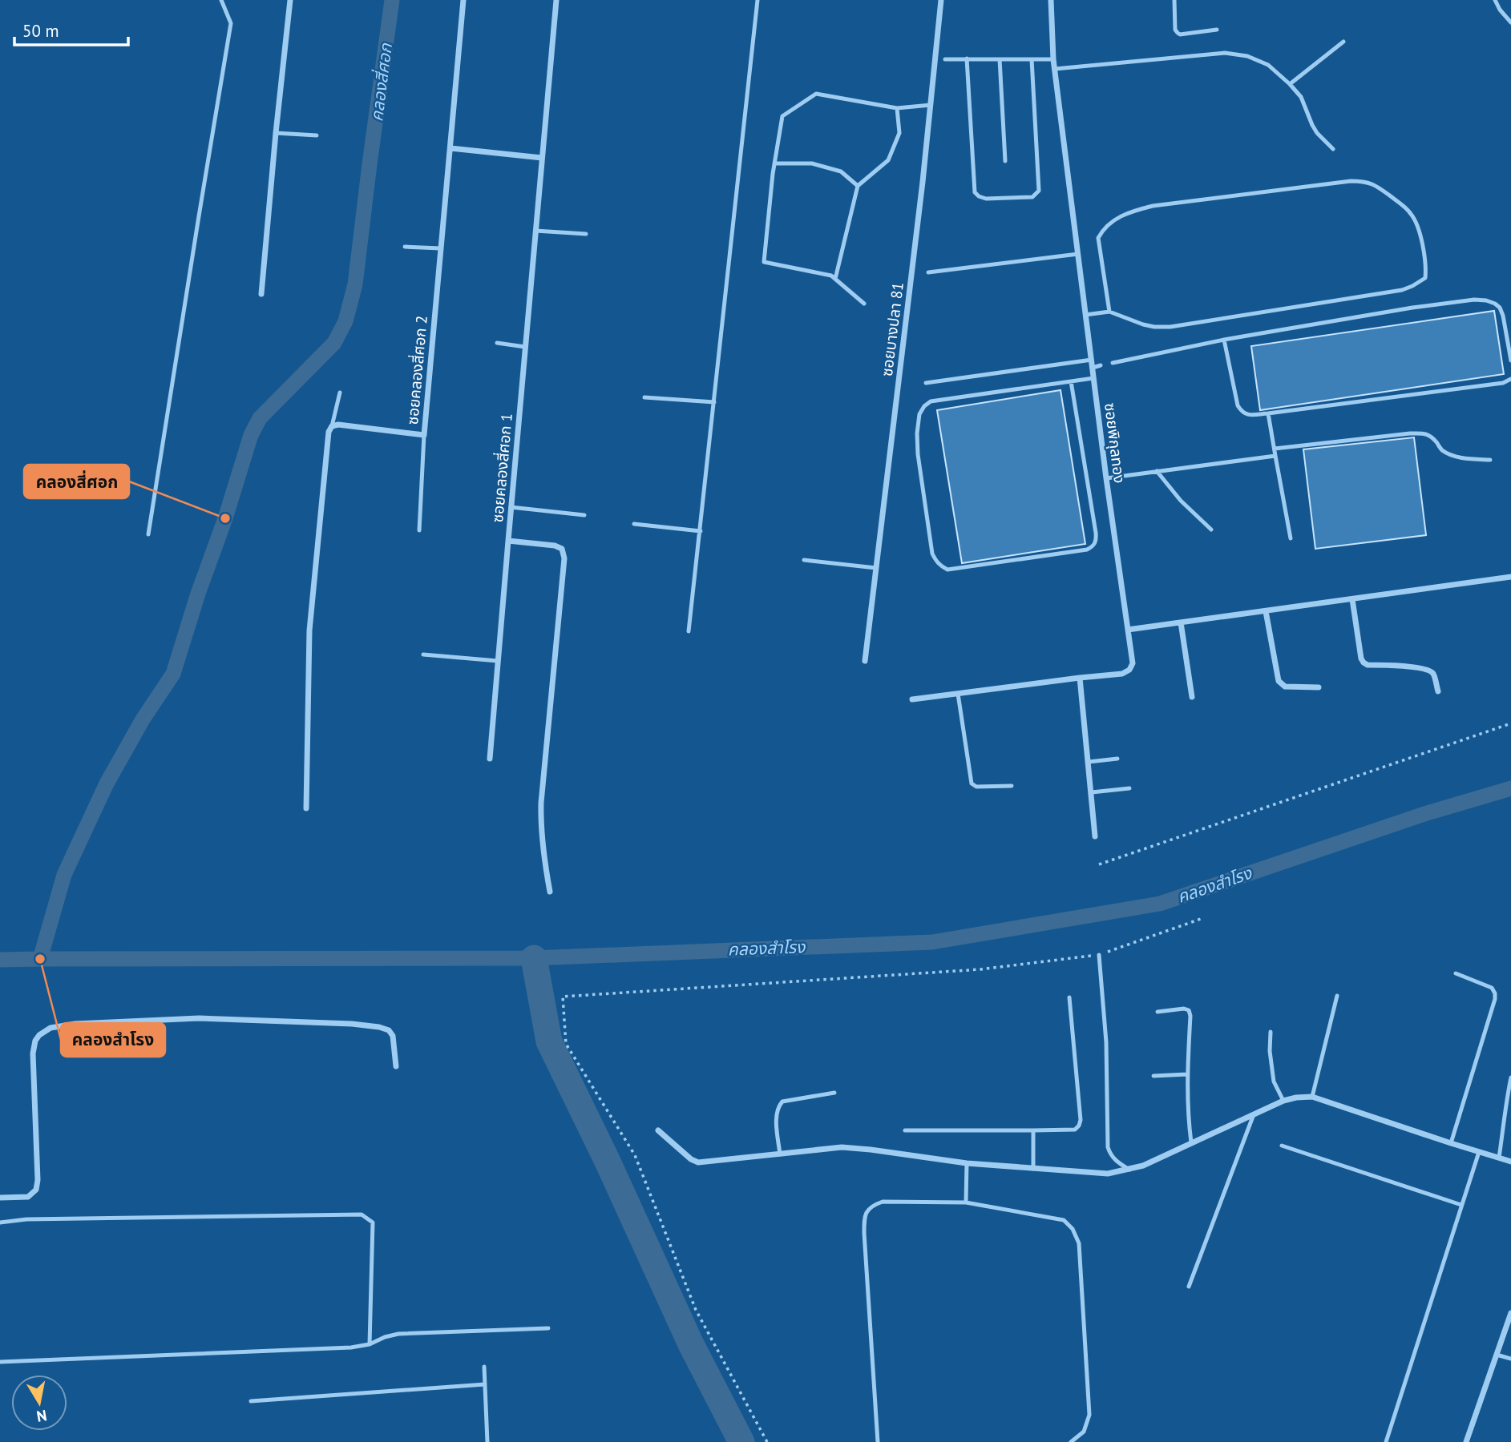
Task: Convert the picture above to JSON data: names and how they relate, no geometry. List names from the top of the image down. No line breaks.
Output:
{"streets":{"street":["ซอยบางปลา 81","ซอยคลองสี่ศอก 2","ซอยพิกุลทอง","ซอยคลองสี่ศอก 1"]},"water":["คลองสี่ศอก","คลองสำโรง"],"places":["คลองสี่ศอก","คลองสำโรง"],"scale_bar":"50 m","north":"bottom"}
